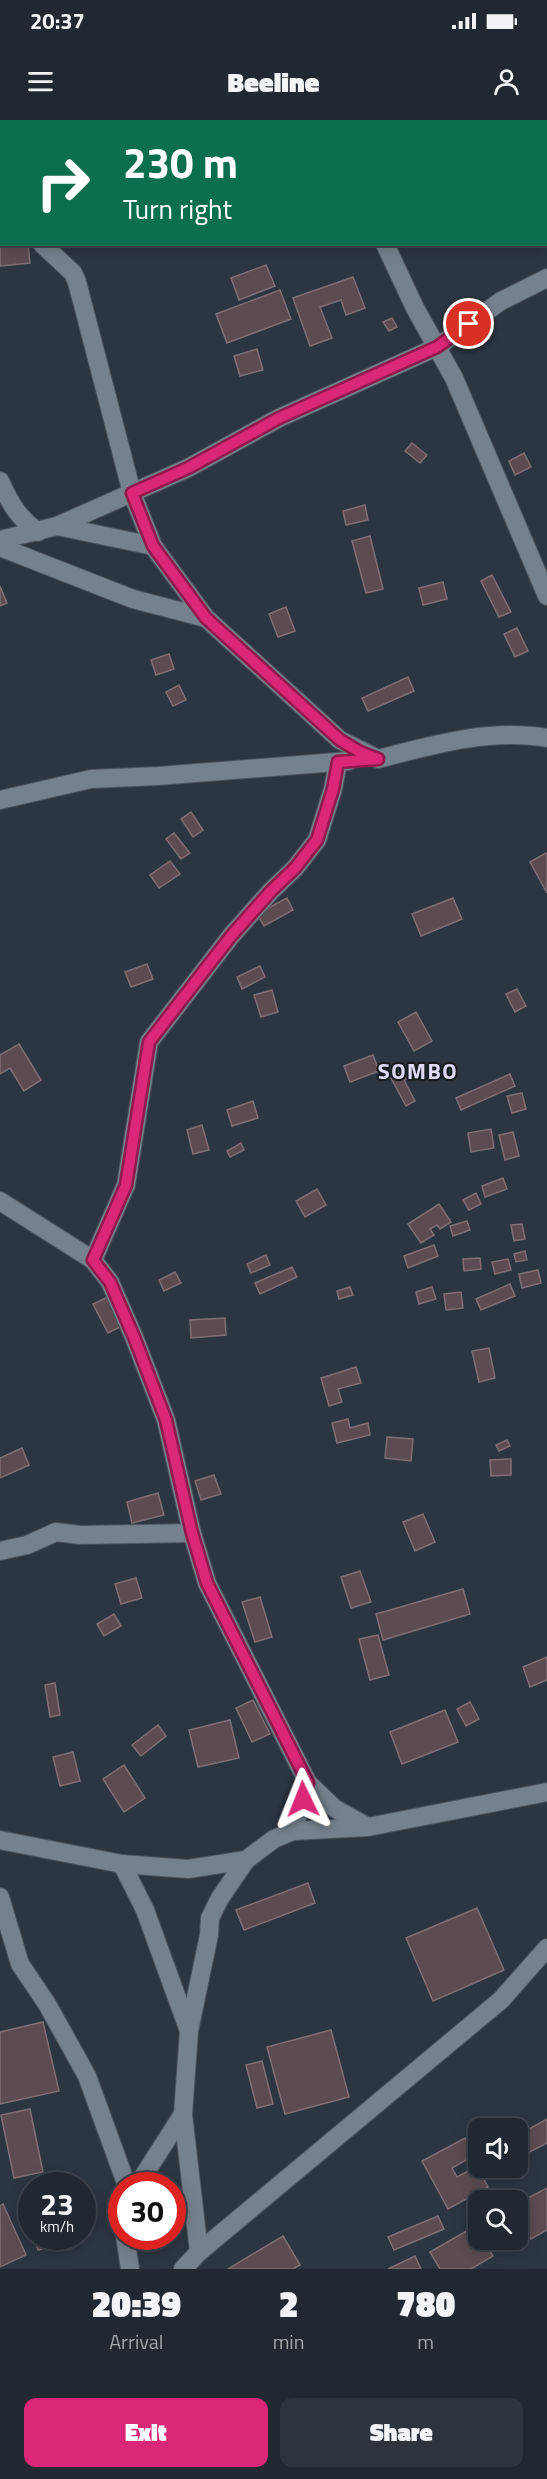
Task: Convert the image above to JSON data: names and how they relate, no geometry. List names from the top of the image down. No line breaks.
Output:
{"districts":["SOMBO"],"page":{"status":"20:37","header":"Beeline","turn":["230 m","Turn right"],"speed":"23 km/h","limit":"30","eta":["20:39","Arrival","2","min","780","m"],"buttons":["Exit","Share"]}}
